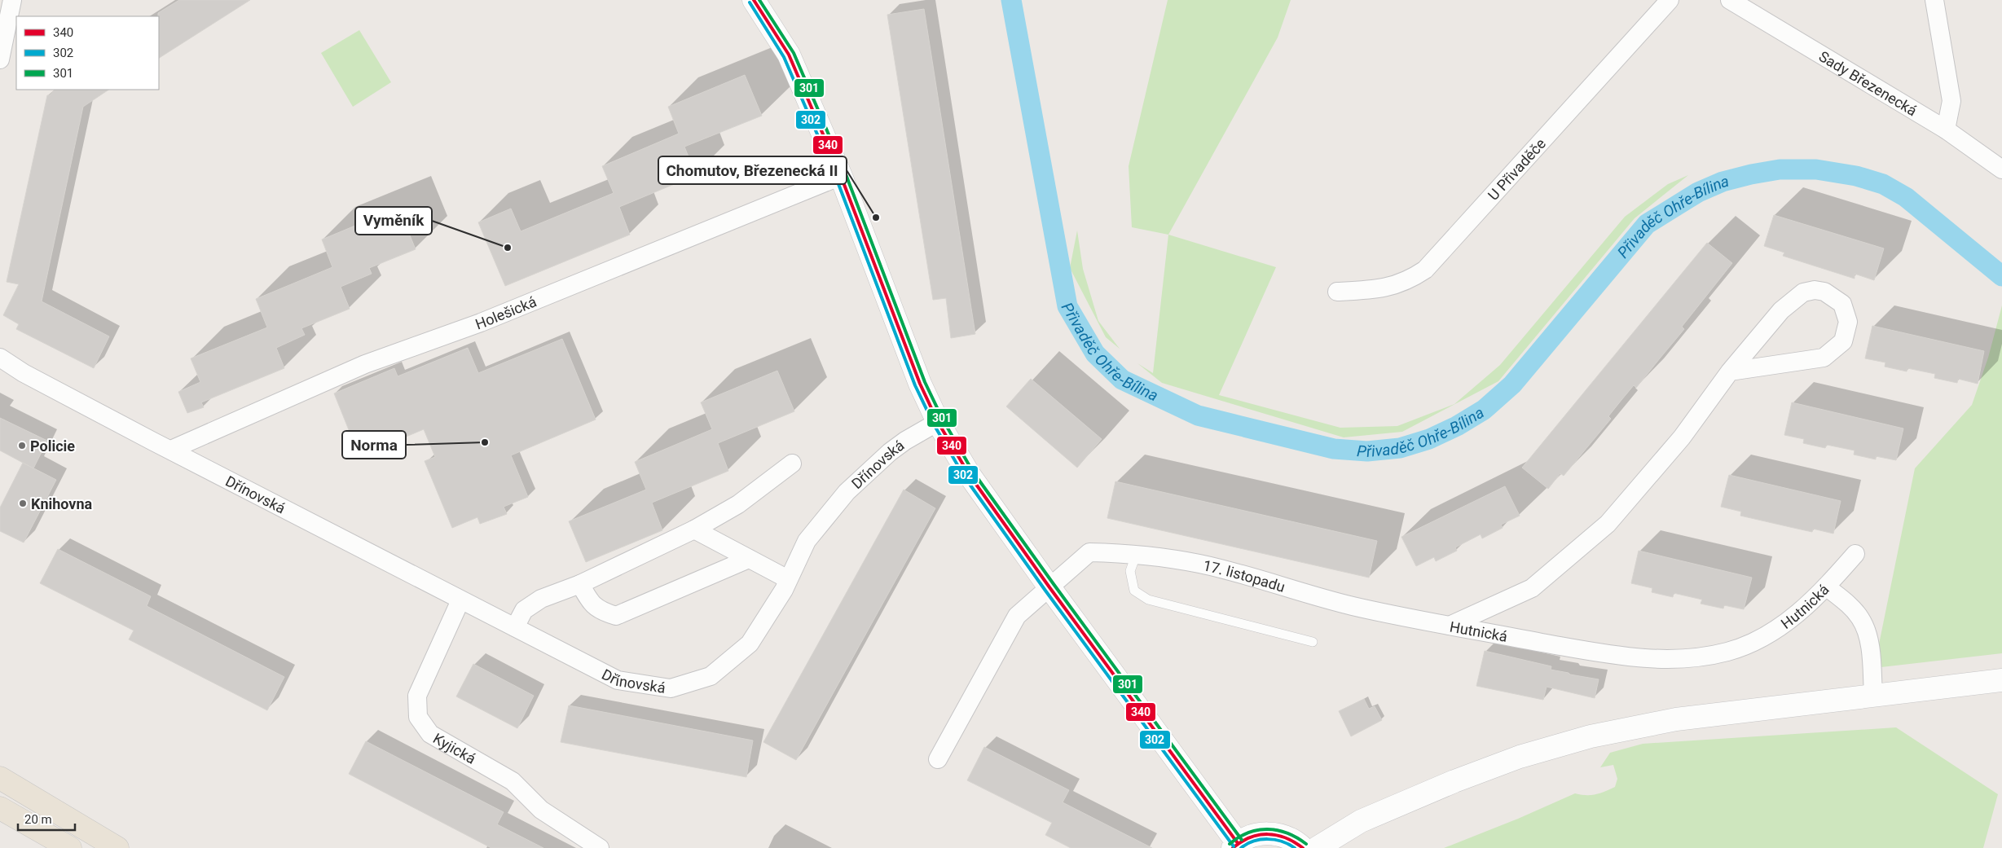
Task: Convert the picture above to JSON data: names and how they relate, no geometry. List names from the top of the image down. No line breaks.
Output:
{"streets":{"street":["Sady Březenecká","U Přivaděče","Holešická","Dřínovská","17. listopadu","Hutnická","Kyjická"]},"crossings":[["Holešická","Dřínovská"],["Dřínovská","Kyjická"],["17. listopadu","Hutnická"]],"water":["Přivaděč Ohře-Bílina"],"places":["Chomutov, Březenecká II","Vyměník","Norma","Policie","Knihovna"],"lines":["transit line 340","transit line 301","transit line 302"],"legend":["340","302","301"],"scale_bar":"20 m"}
